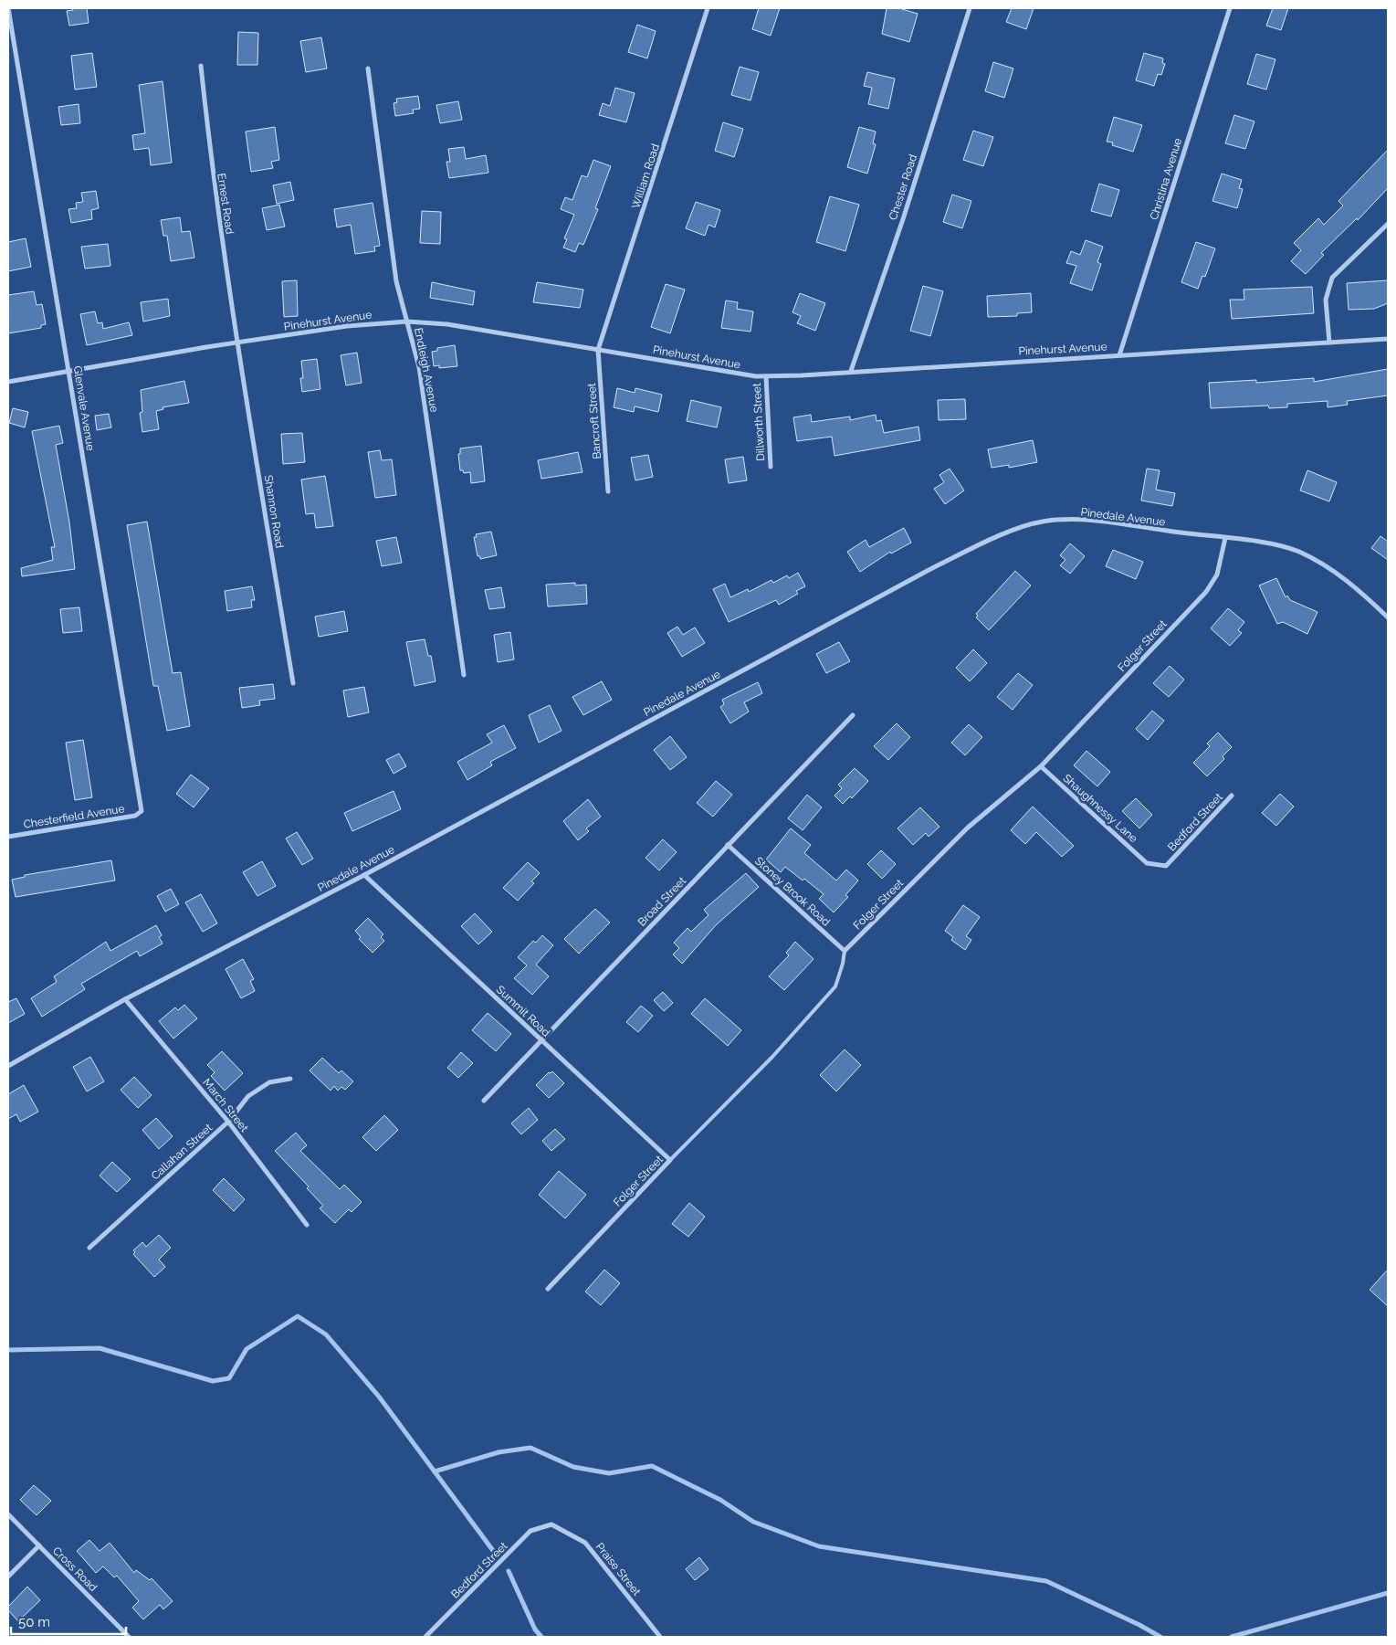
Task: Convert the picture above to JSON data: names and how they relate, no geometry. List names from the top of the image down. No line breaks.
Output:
{"streets":{"street":["William Road","Christina Avenue","Chester Road","Ernest Road","Pinehurst Avenue","Endleigh Avenue","Glenvale Avenue","Bancroft Street","Dillworth Street","Shannon Road","Pinedale Avenue","Folger Street","Shaughnessy Lane","Chesterfield Avenue","Bedford Street","Stoney Brook Road","Broad Street","Summit Road","March Street","Callahan Street","Cross Road","Praise Street"]},"crossings":[["William Road","Pinehurst Avenue"],["William Road","Bancroft Street"],["Christina Avenue","Pinehurst Avenue"],["Chester Road","Pinehurst Avenue"],["Ernest Road","Pinehurst Avenue"],["Ernest Road","Shannon Road"],["Pinehurst Avenue","Endleigh Avenue"],["Pinehurst Avenue","Glenvale Avenue"],["Pinehurst Avenue","Bancroft Street"],["Pinehurst Avenue","Dillworth Street"],["Pinehurst Avenue","Shannon Road"],["Glenvale Avenue","Chesterfield Avenue"],["Pinedale Avenue","Folger Street"],["Pinedale Avenue","Summit Road"],["Pinedale Avenue","March Street"],["Folger Street","Shaughnessy Lane"],["Folger Street","Stoney Brook Road"],["Folger Street","Summit Road"],["Shaughnessy Lane","Bedford Street"],["Bedford Street","Praise Street"],["Stoney Brook Road","Broad Street"],["Broad Street","Summit Road"],["March Street","Callahan Street"]],"scale_bar":"50 m"}
